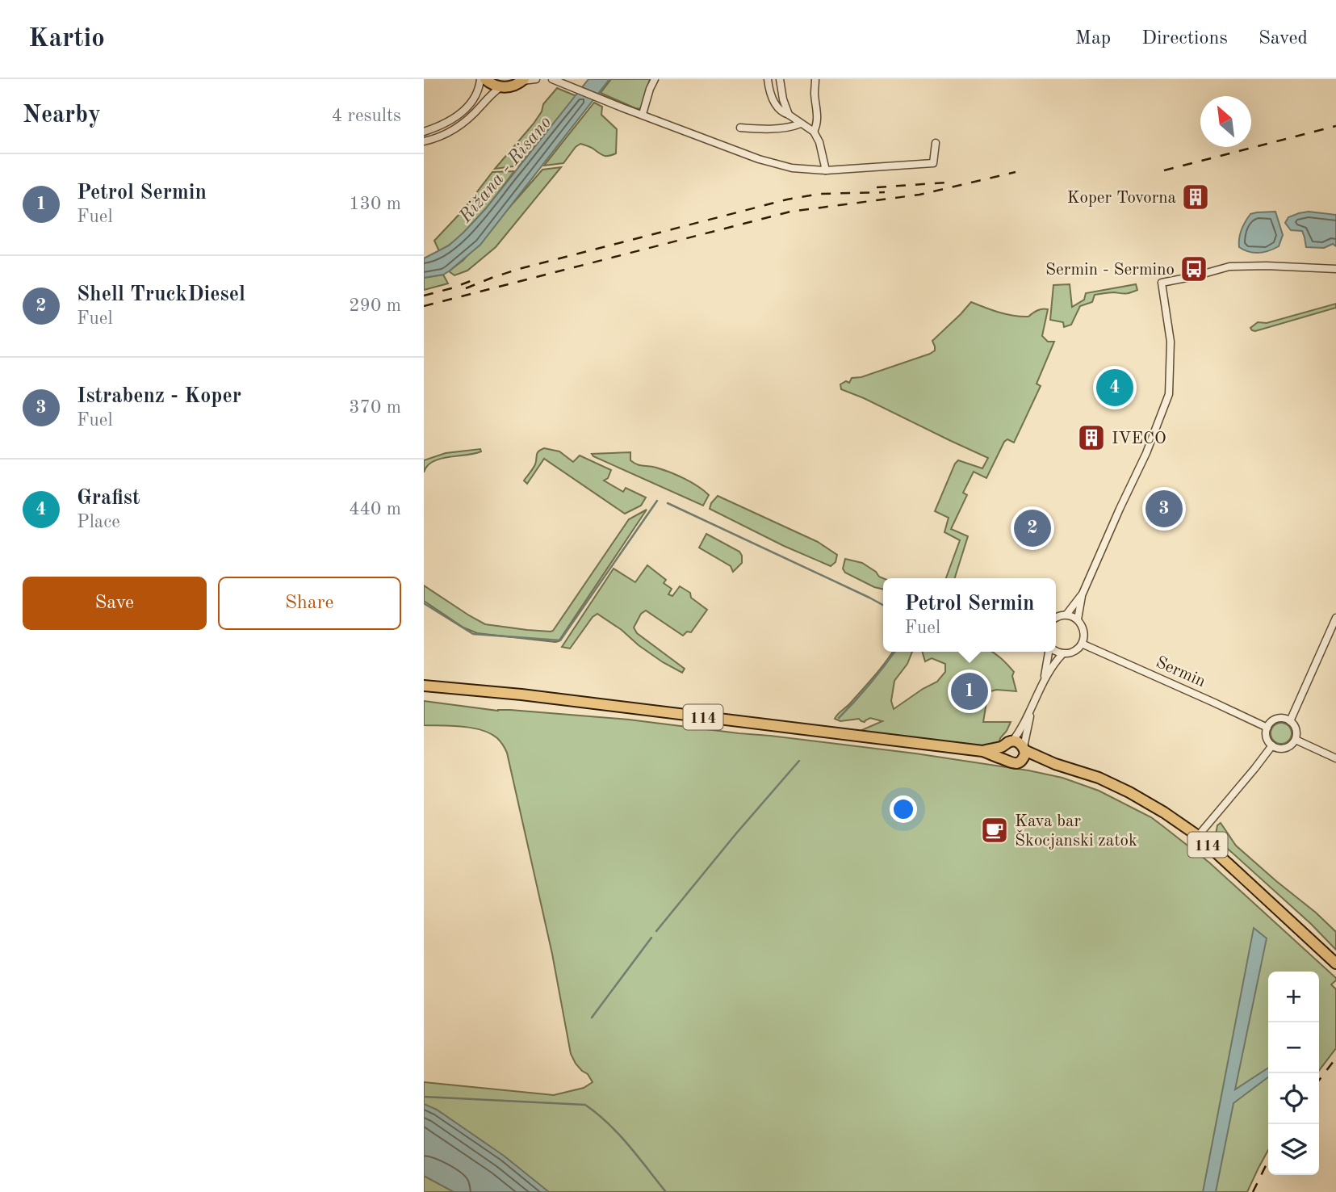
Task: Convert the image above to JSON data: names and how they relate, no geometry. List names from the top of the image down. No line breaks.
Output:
{"streets":{"main road":["114"],"street":["Sermin"]},"water":["Rižana - Risano"],"places":{"building":["Koper Tovorna","IVECO"],"bus stop":["Sermin - Sermino"],"cafe":["Kava bar Škocjanski zatok"]},"north":"top left","page":{"header":"Kartio","nav":["Map","Directions","Saved"],"heading":["Nearby","4 results"],"list":[{"mark":"1","name":"Petrol Sermin","note":"Fuel","value":"130 m"},{"mark":"2","name":"Shell TruckDiesel","note":"Fuel","value":"290 m"},{"mark":"3","name":"Istrabenz - Koper","note":"Fuel","value":"370 m"},{"mark":"4","name":"Grafist","note":"Place","value":"440 m"}],"pins":["4","3","2","1"],"buttons":["Save","Share"],"popup":["Petrol Sermin","Fuel"],"map_buttons":["+","−"]}}
